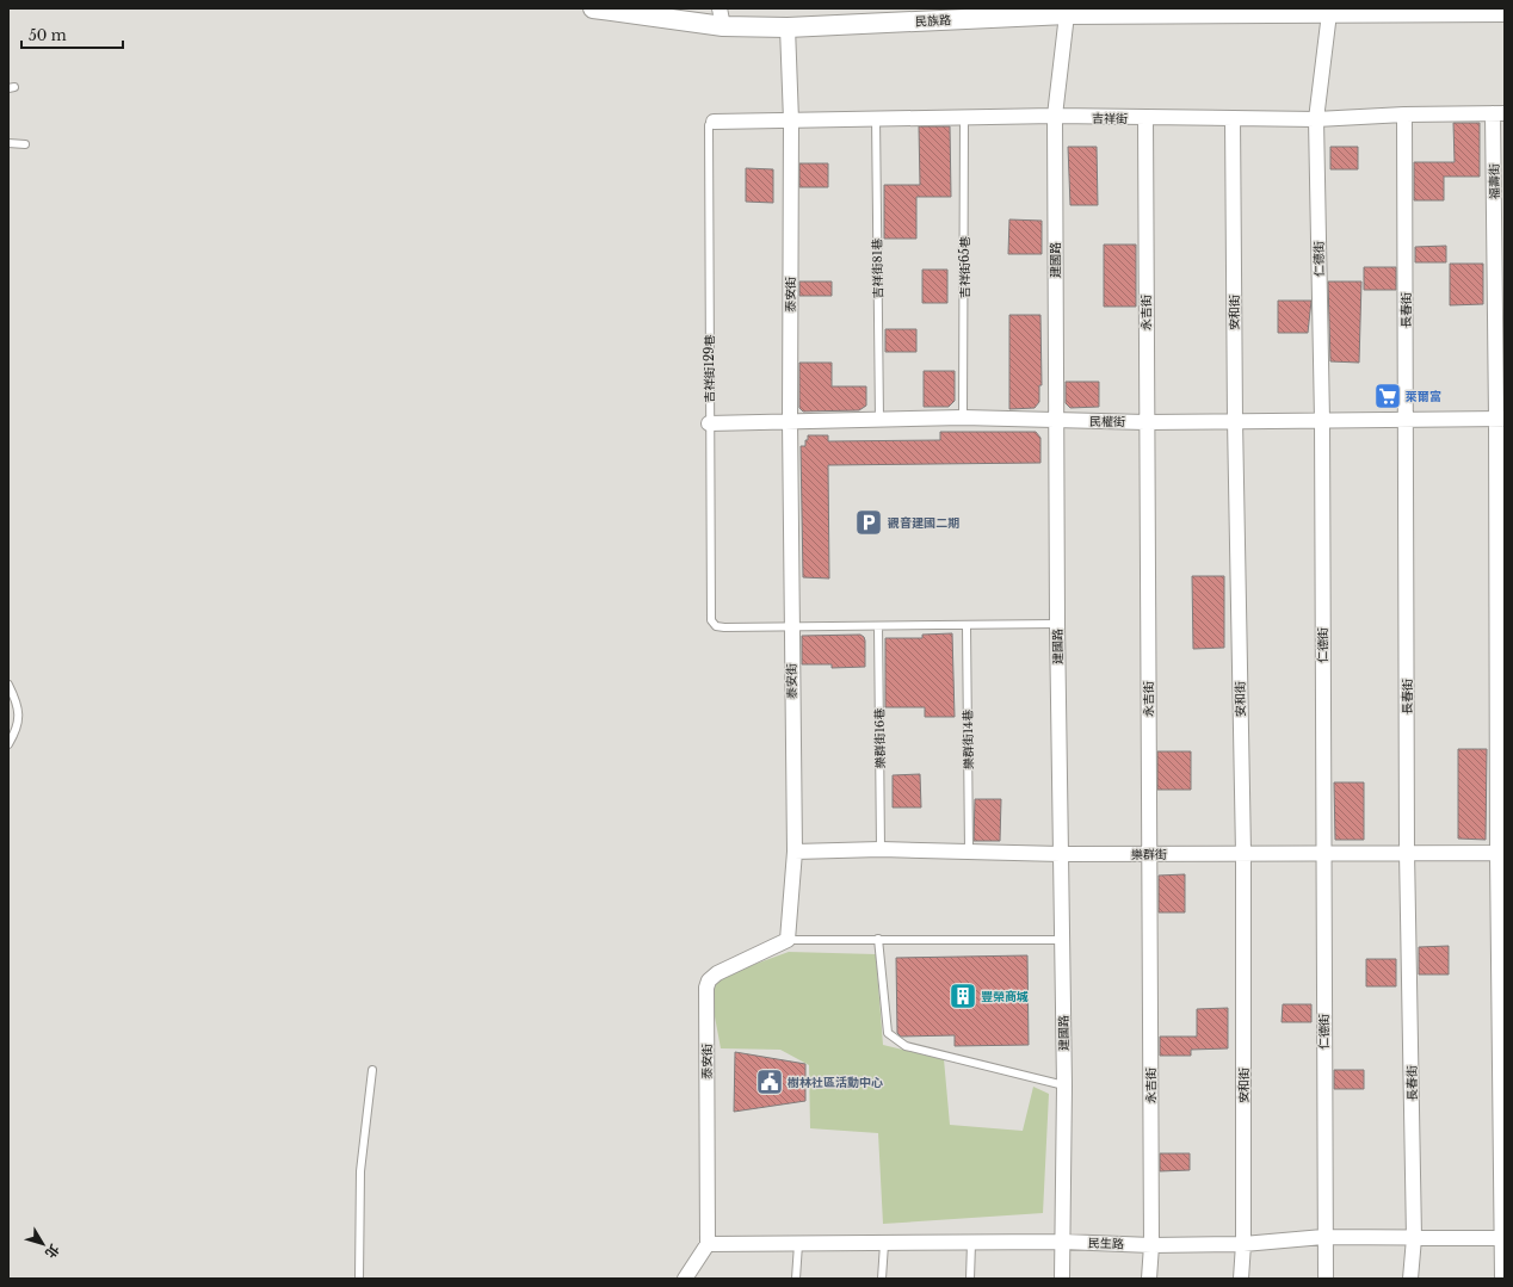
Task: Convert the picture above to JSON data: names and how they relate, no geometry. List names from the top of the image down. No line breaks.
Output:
{"streets":{"street":["民族路","吉祥街","福壽街","仁德街","建國路","泰安街","長春街","永吉街","安和街","民權街","樂群街","民生路"],"lane":["吉祥街65巷","吉祥街81巷","吉祥街129巷","樂群街16巷","樂群街14巷"]},"crossings":[["民族路","仁德街"],["民族路","建國路"],["民族路","泰安街"],["吉祥街","福壽街"],["吉祥街","仁德街"],["吉祥街","建國路"],["吉祥街","吉祥街65巷"],["吉祥街","吉祥街81巷"],["吉祥街","泰安街"],["吉祥街","長春街"],["吉祥街","永吉街"],["吉祥街","安和街"],["吉祥街","吉祥街129巷"],["福壽街","民權街"],["福壽街","樂群街"],["福壽街","民生路"],["仁德街","民權街"],["仁德街","樂群街"],["仁德街","民生路"],["建國路","民權街"],["建國路","樂群街"],["建國路","民生路"],["吉祥街65巷","民權街"],["吉祥街81巷","民權街"],["泰安街","吉祥街129巷"],["泰安街","民權街"],["泰安街","樂群街"],["泰安街","民生路"],["長春街","民權街"],["長春街","樂群街"],["長春街","民生路"],["永吉街","民權街"],["永吉街","樂群街"],["永吉街","民生路"],["安和街","民權街"],["安和街","樂群街"],["安和街","民生路"],["吉祥街129巷","民權街"],["樂群街16巷","樂群街"],["樂群街14巷","樂群街"]],"places":{"supermarket":["萊爾富"],"parking":["觀音建國二期"],"building":["豐榮商城"],"public building":["樹林社區活動中心"]},"scale_bar":"50 m","north":"bottom right"}
